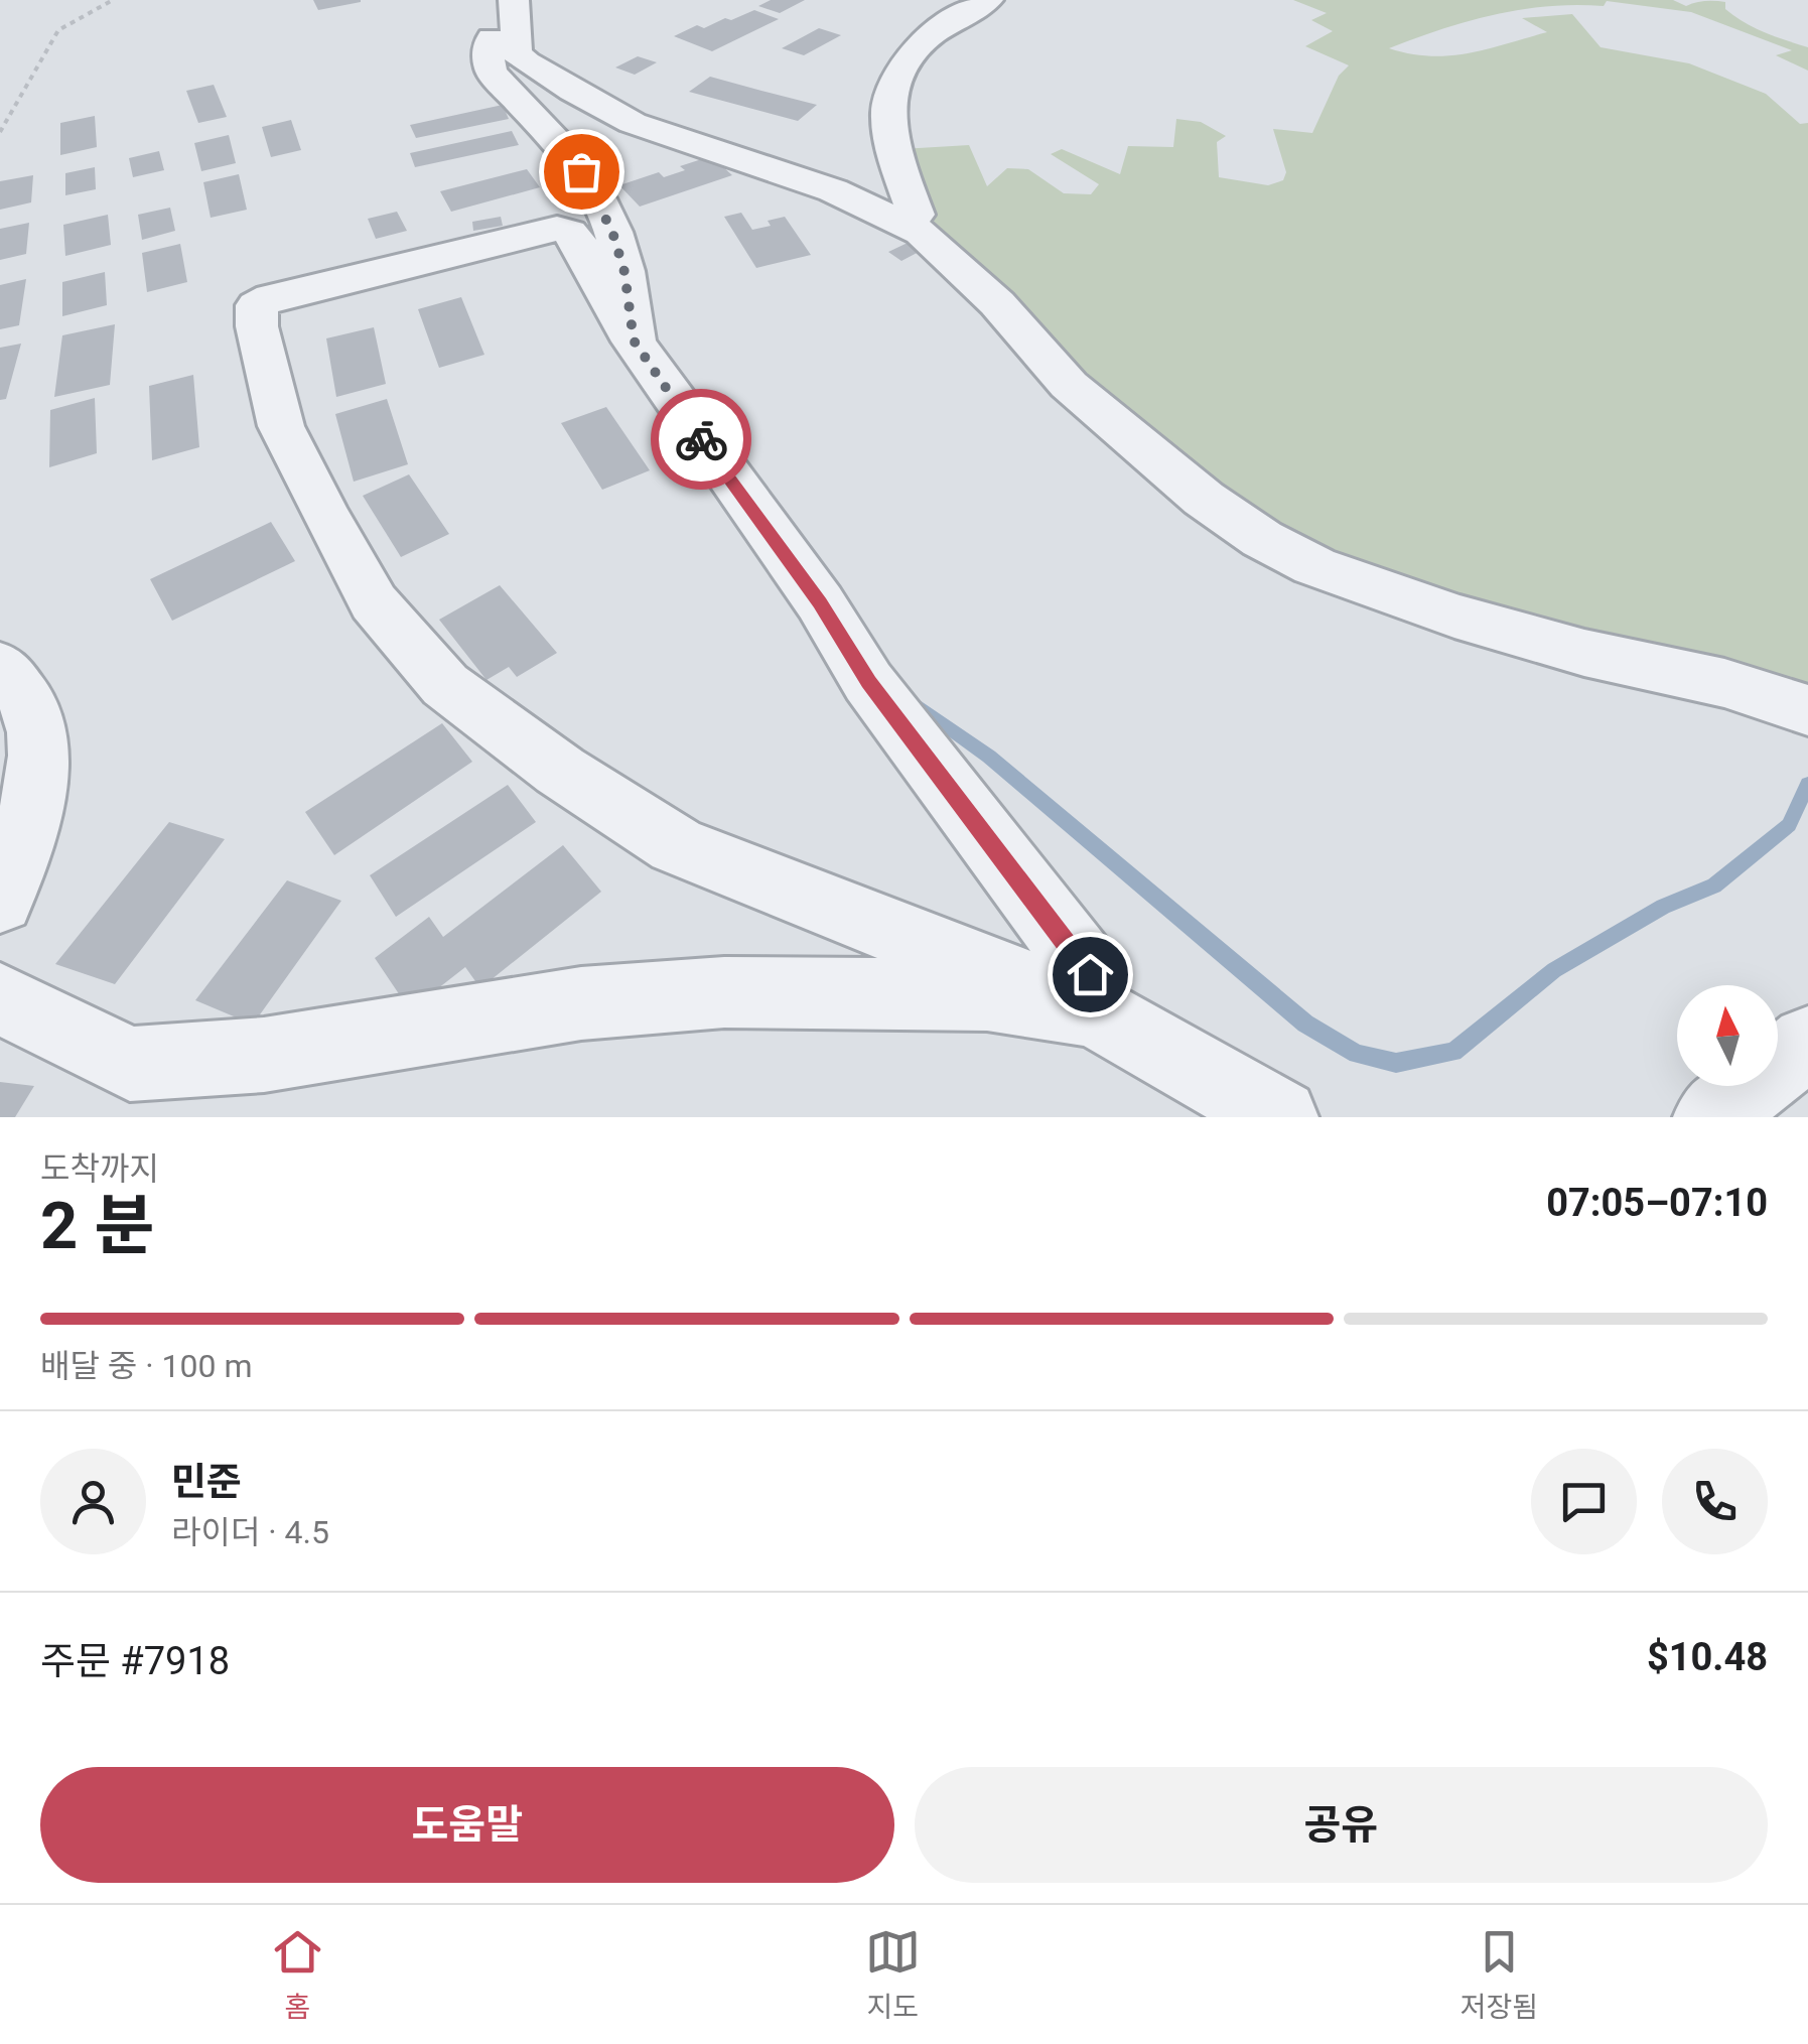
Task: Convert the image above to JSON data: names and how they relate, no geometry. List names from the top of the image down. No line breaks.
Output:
{"north":"top","page":{"heading":["2 분","도착까지","07:05–07:10"],"panel":["민준","라이더 · 4.5","주문 #7918","$10.48"],"bar":"배달 중 · 100 m","buttons":["도움말","공유"],"tabs":["홈","지도","저장됨"]}}
